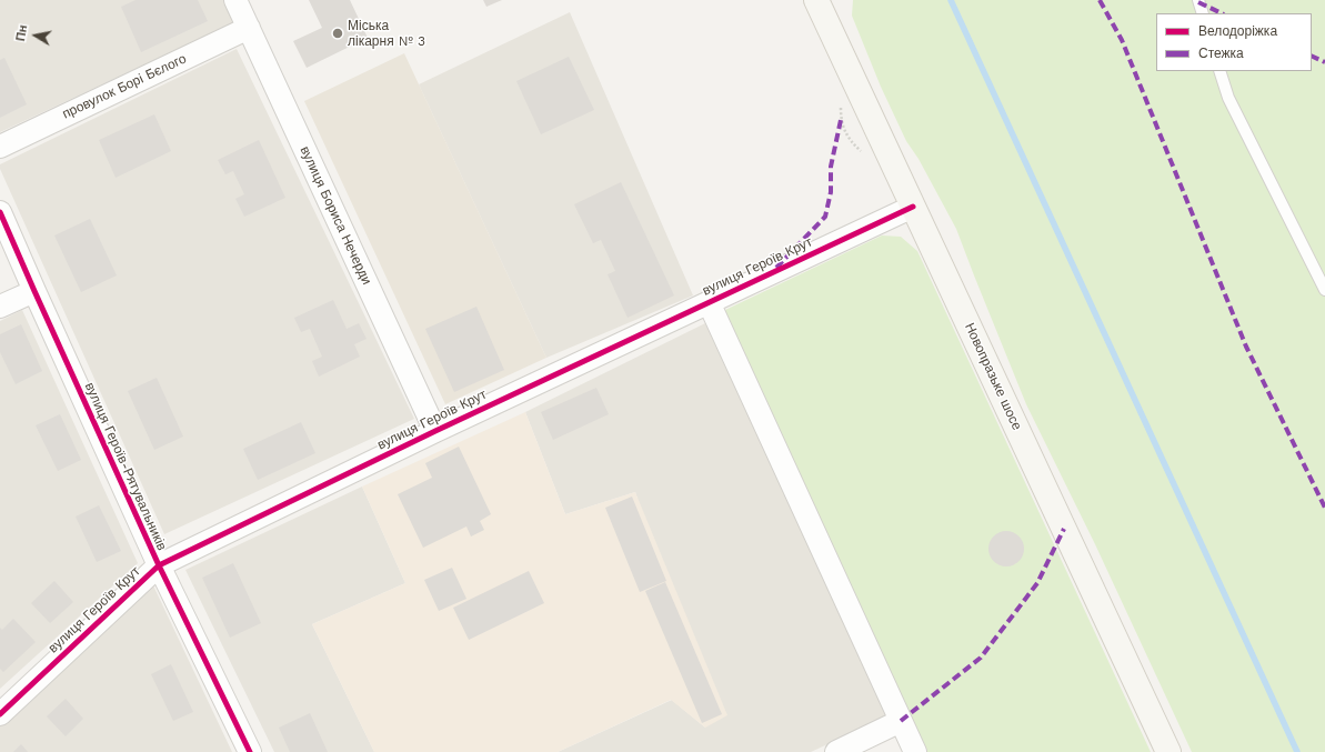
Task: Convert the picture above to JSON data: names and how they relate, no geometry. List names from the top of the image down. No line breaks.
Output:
{"streets":{"main road":["Новопразьке шосе"],"street":["провулок Борі Бєлого","вулиця Бориса Нечерди","вулиця Героїв Крут","вулиця Героїв-Рятувальників"]},"crossings":[["провулок Борі Бєлого","вулиця Бориса Нечерди"],["вулиця Бориса Нечерди","вулиця Героїв Крут"],["вулиця Героїв Крут","Новопразьке шосе"],["вулиця Героїв Крут","вулиця Героїв-Рятувальників"]],"places":["Міська лікарня № 3"],"legend":["Велодоріжка","Стежка"],"north":"left"}
